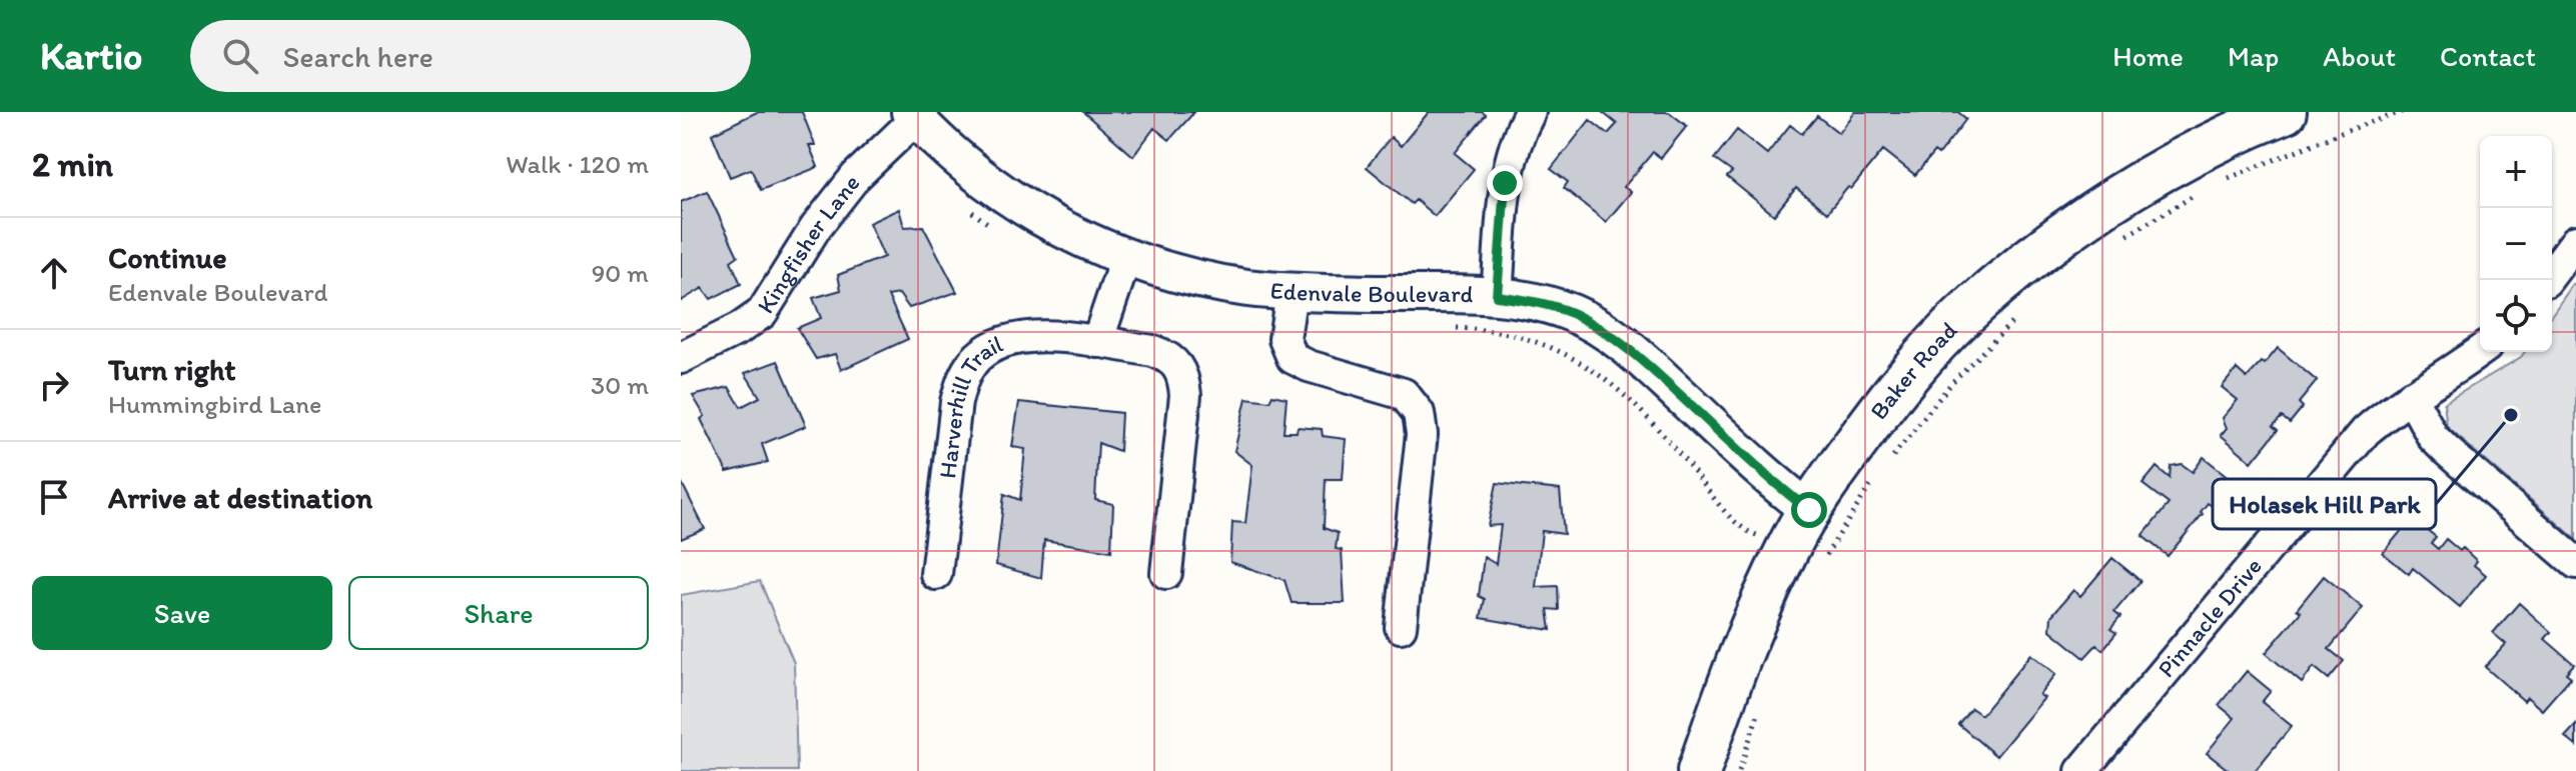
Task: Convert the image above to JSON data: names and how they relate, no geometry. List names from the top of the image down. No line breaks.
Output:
{"streets":{"main road":["Baker Road"],"street":["Kingfisher Lane","Edenvale Boulevard","Harverhill Trail","Pinnacle Drive"]},"crossings":[["Kingfisher Lane","Edenvale Boulevard"],["Edenvale Boulevard","Baker Road"]],"places":["Holasek Hill Park"],"page":{"header":"Kartio","search":"Search here","nav":["Home","Map","About","Contact"],"heading":["2 min","Walk · 120 m"],"map_buttons":["+","−"],"list":[["Continue","Edenvale Boulevard","90 m"],["Turn right","Hummingbird Lane","30 m"],"Arrive at destination"],"buttons":["Save","Share"]}}
